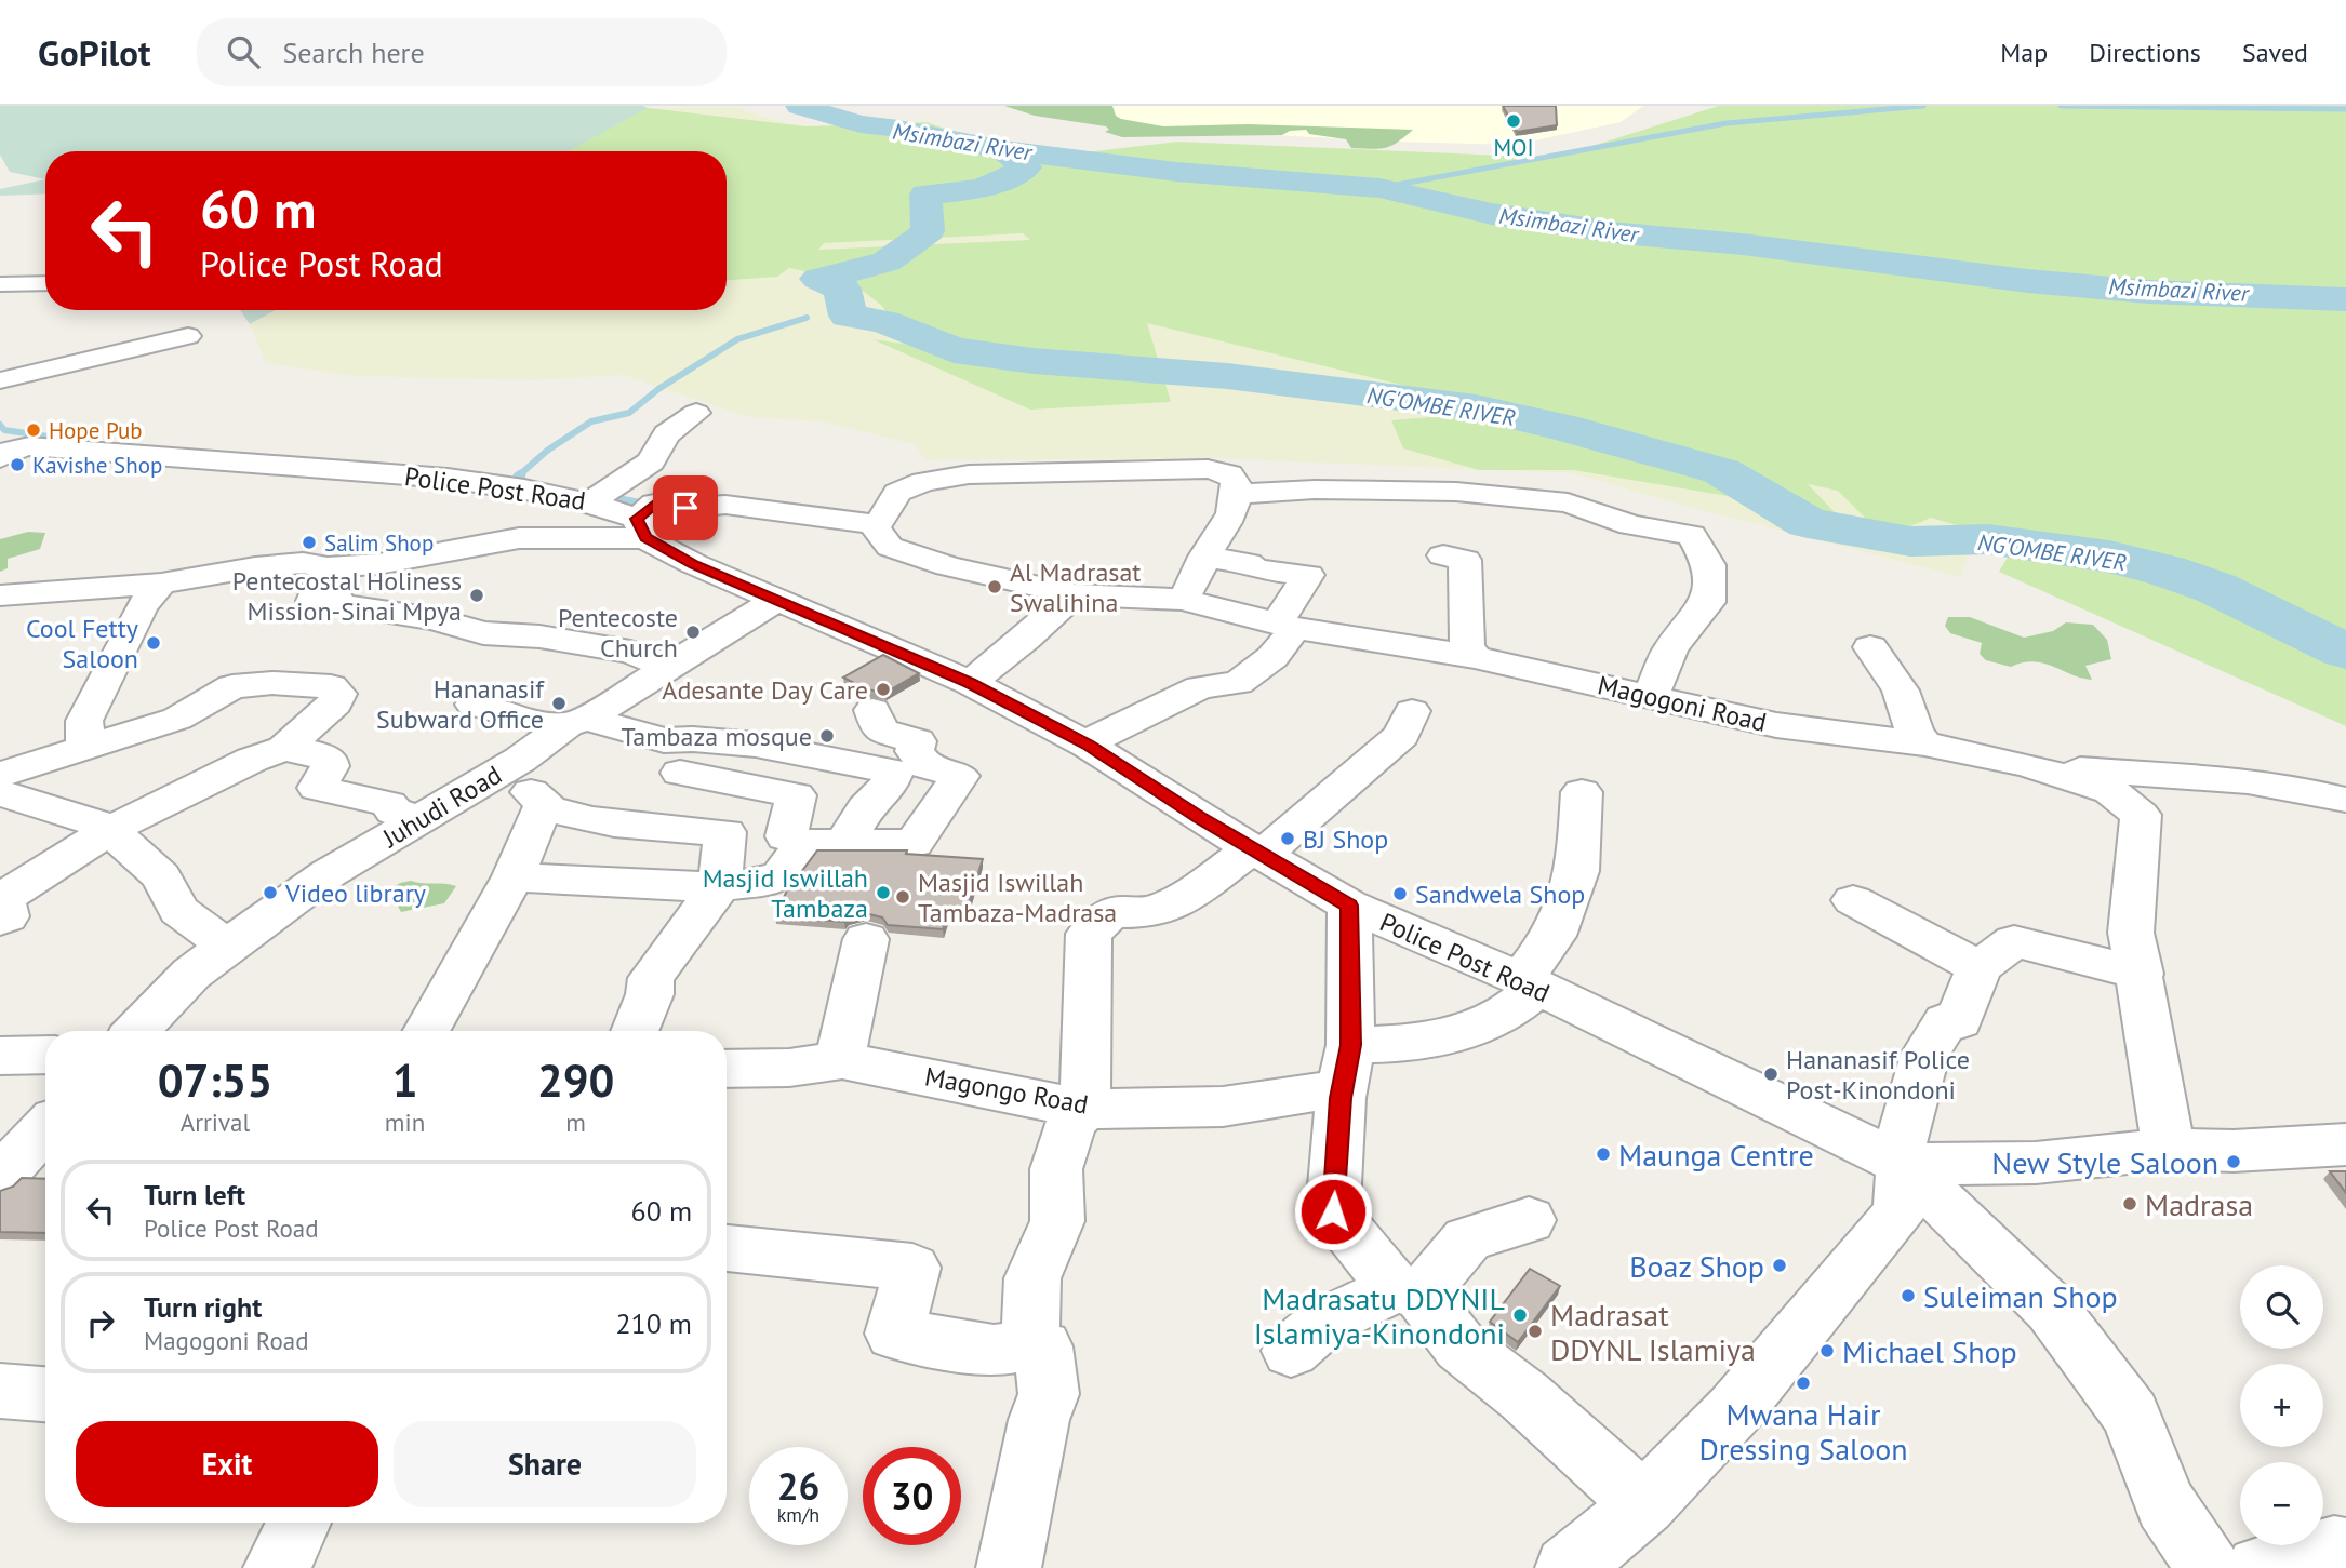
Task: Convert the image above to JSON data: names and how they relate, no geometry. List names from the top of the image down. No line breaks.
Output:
{"streets":{"street":["Police Post Road","Magogoni Road","Juhudi Road","Magongo Road"]},"crossings":[["Police Post Road","Juhudi Road"]],"water":["Msimbazi River","NG'OMBE RIVER"],"places":["MOI","Hope Pub","Kavishe Shop","Salim Shop","Al Madrasat Swalihina","Pentecostal Holiness Mission-Sinai Mpya","Pentecoste Church","Cool Fetty Saloon","Adesante Day Care","Hananasif Subward Office","Tambaza mosque","BJ Shop","Video library","Masjid Iswillah Tambaza","Sandwela Shop","Masjid Iswillah Tambaza-Madrasa","Hananasif Police Post-Kinondoni","Maunga Centre","New Style Saloon","Madrasa","Boaz Shop","Suleiman Shop","Madrasatu DDYNIL Islamiya-Kinondoni","Madrasat DDYNL Islamiya","Michael Shop","Mwana Hair Dressing Saloon"],"page":{"header":"GoPilot","search":"Search here","nav":["Map","Directions","Saved"],"turn":["60 m","Police Post Road"],"eta":["07:55","Arrival","1","min","290","m"],"list":[{"name":"Turn left","note":"Police Post Road","value":"60 m"},{"name":"Turn right","note":"Magogoni Road","value":"210 m"}],"map_buttons":["+","−"],"buttons":["Exit","Share"],"speed":"26 km/h","limit":"30"}}
